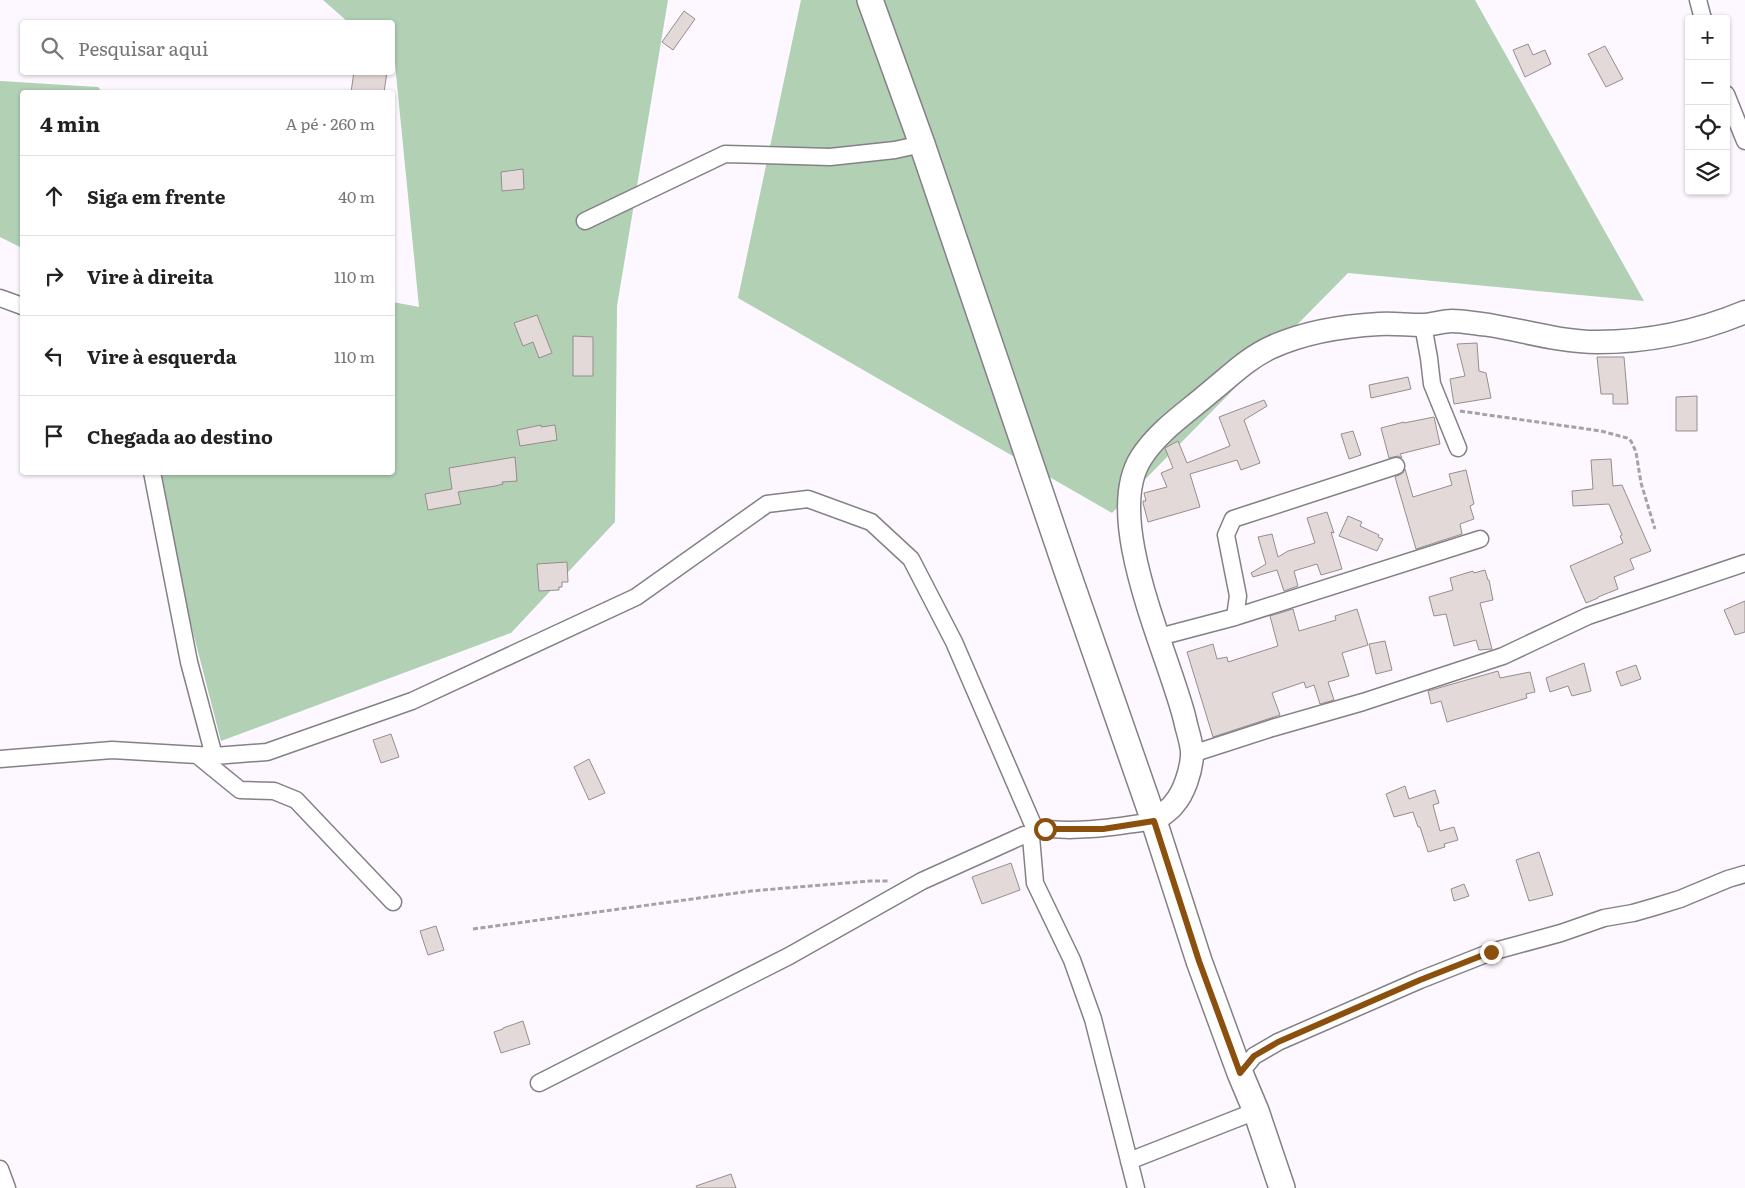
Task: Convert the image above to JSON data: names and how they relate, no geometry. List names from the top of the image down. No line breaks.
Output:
{"page":{"map_buttons":["+","−"],"search":"Pesquisar aqui","heading":["4 min","A pé · 260 m"],"list":[["Siga em frente","40 m"],["Vire à direita","110 m"],["Vire à esquerda","110 m"],"Chegada ao destino"]}}
